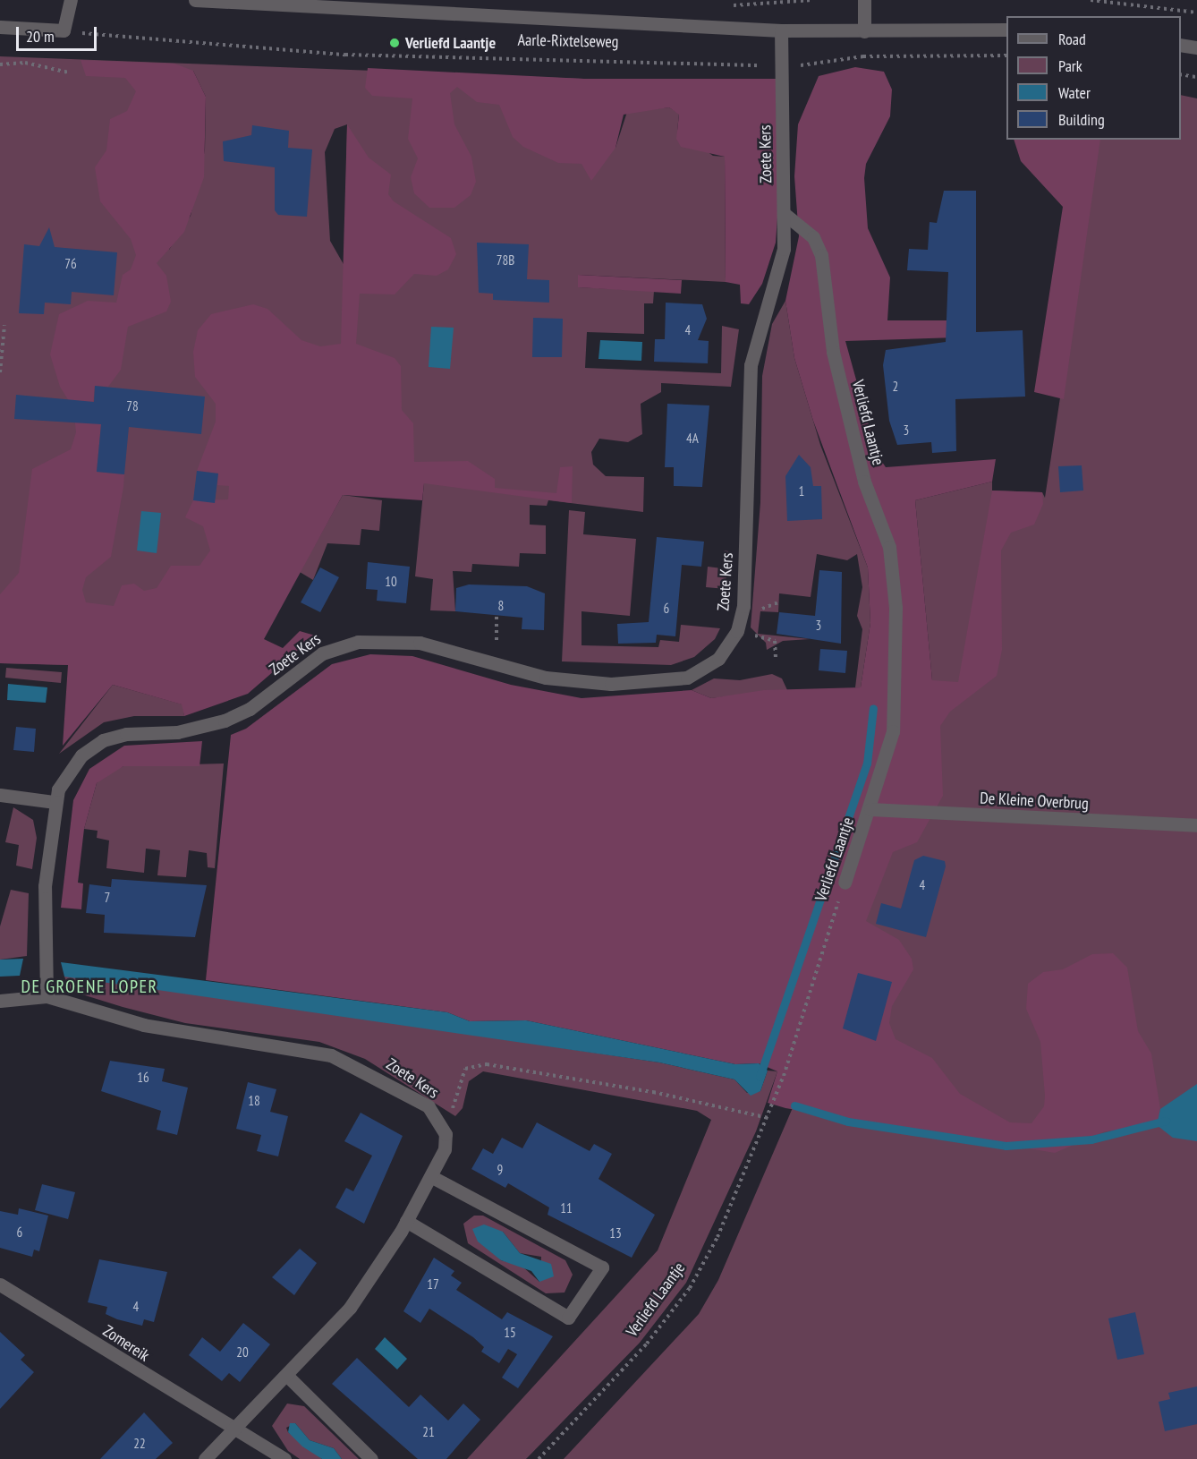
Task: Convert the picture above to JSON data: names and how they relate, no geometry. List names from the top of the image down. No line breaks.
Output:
{"streets":{"street":["Aarle-Rixtelseweg","Zoete Kers","Verliefd Laantje","De Kleine Overbrug","Zomereik"]},"crossings":[["Aarle-Rixtelseweg","Zoete Kers"],["Zoete Kers","Verliefd Laantje"],["Zoete Kers","Zomereik"],["Verliefd Laantje","De Kleine Overbrug"]],"districts":["DE GROENE LOPER"],"places":["Verliefd Laantje"],"house_numbers":["78B","76","4","2","78","3","4A","1","10","8","6","3","4","7","16","18","9","11","6","13","17","4","15","20","21","22"],"legend":["Road","Park","Water","Building"],"scale_bar":"20 m"}
